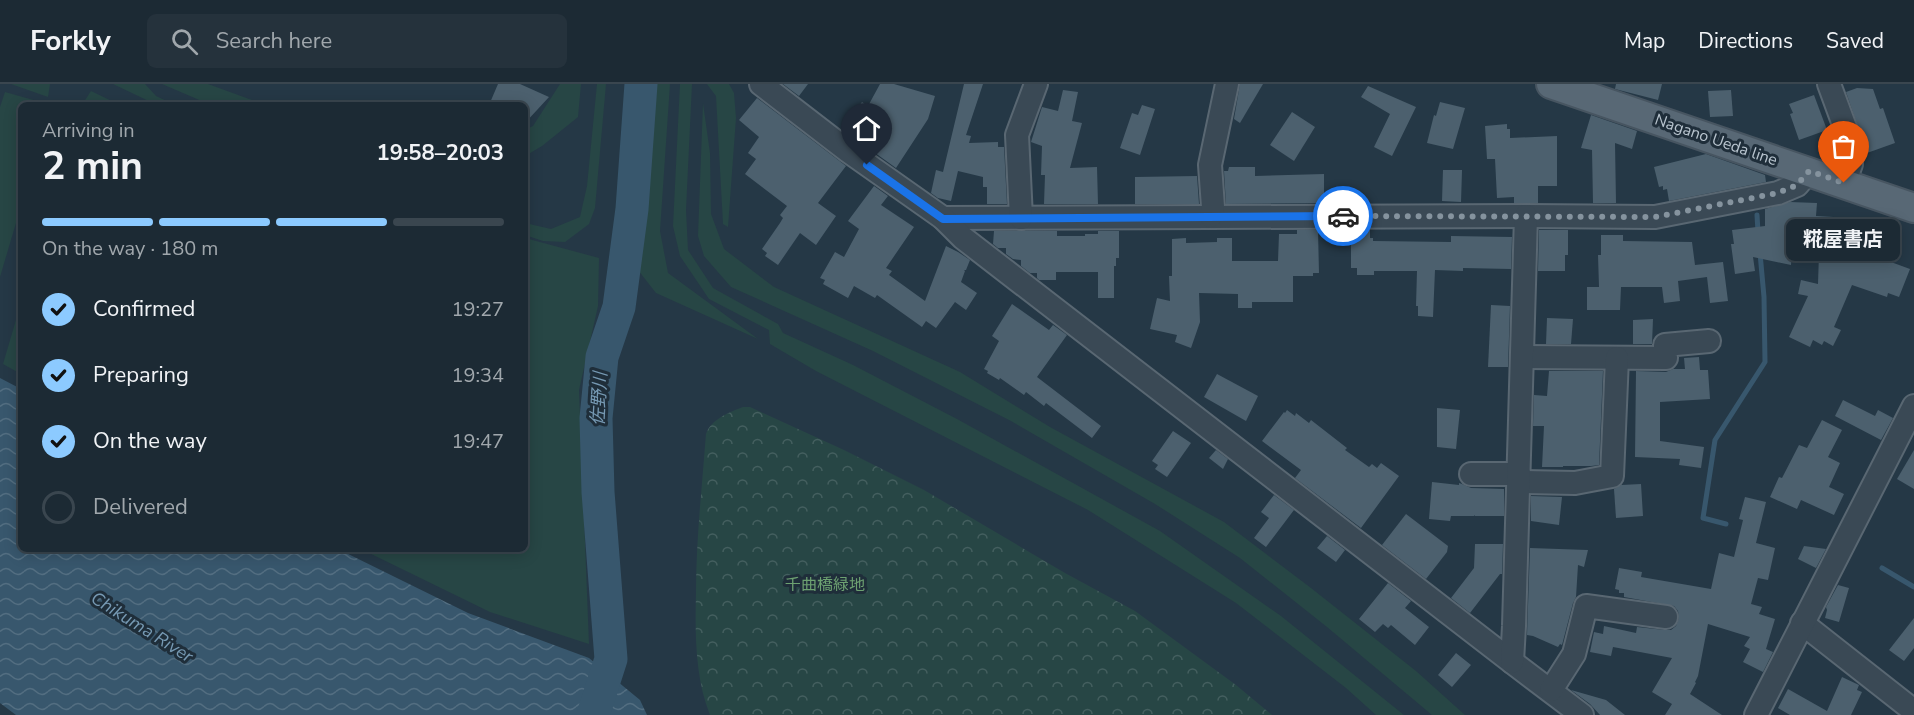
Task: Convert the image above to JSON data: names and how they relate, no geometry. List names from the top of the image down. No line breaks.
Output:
{"streets":{"main road":["Nagano Ueda line"]},"water":["佐野川","Chikuma River"],"parks":["千曲橋緑地"],"places":["糀屋書店"],"page":{"header":"Forkly","search":"Search here","nav":["Map","Directions","Saved"],"heading":["2 min","Arriving in","19:58–20:03"],"bar":"On the way · 180 m","bubble":"糀屋書店","list":[["Confirmed","19:27"],["Preparing","19:34"],["On the way","19:47"],"Delivered"]}}
